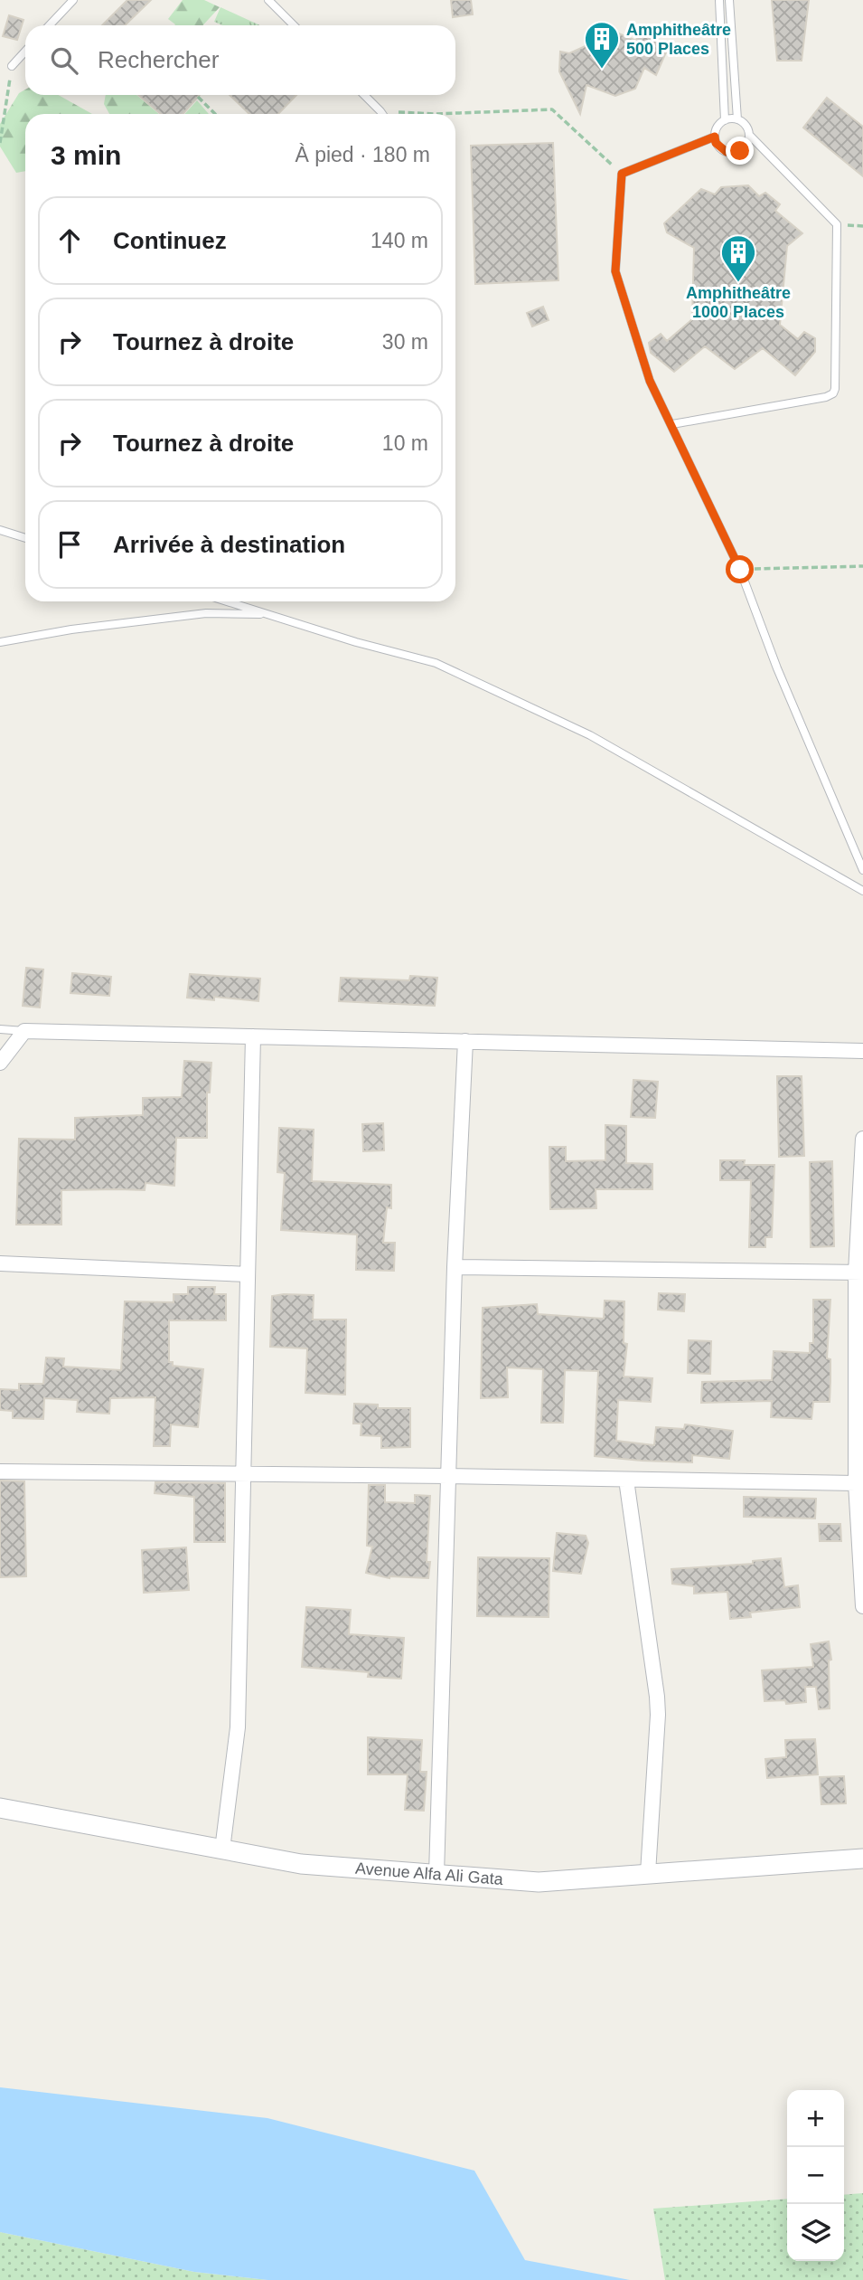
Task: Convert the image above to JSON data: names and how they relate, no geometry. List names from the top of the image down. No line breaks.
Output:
{"streets":{"street":["Avenue Alfa Ali Gata"]},"places":{"building":["Amphitheâtre 500 Places","Amphitheâtre 1000 Places"]},"page":{"search":"Rechercher","heading":["3 min","À pied · 180 m"],"list":[["Continuez","140 m"],["Tournez à droite","30 m"],["Tournez à droite","10 m"],"Arrivée à destination"],"map_buttons":["+","−"]}}
